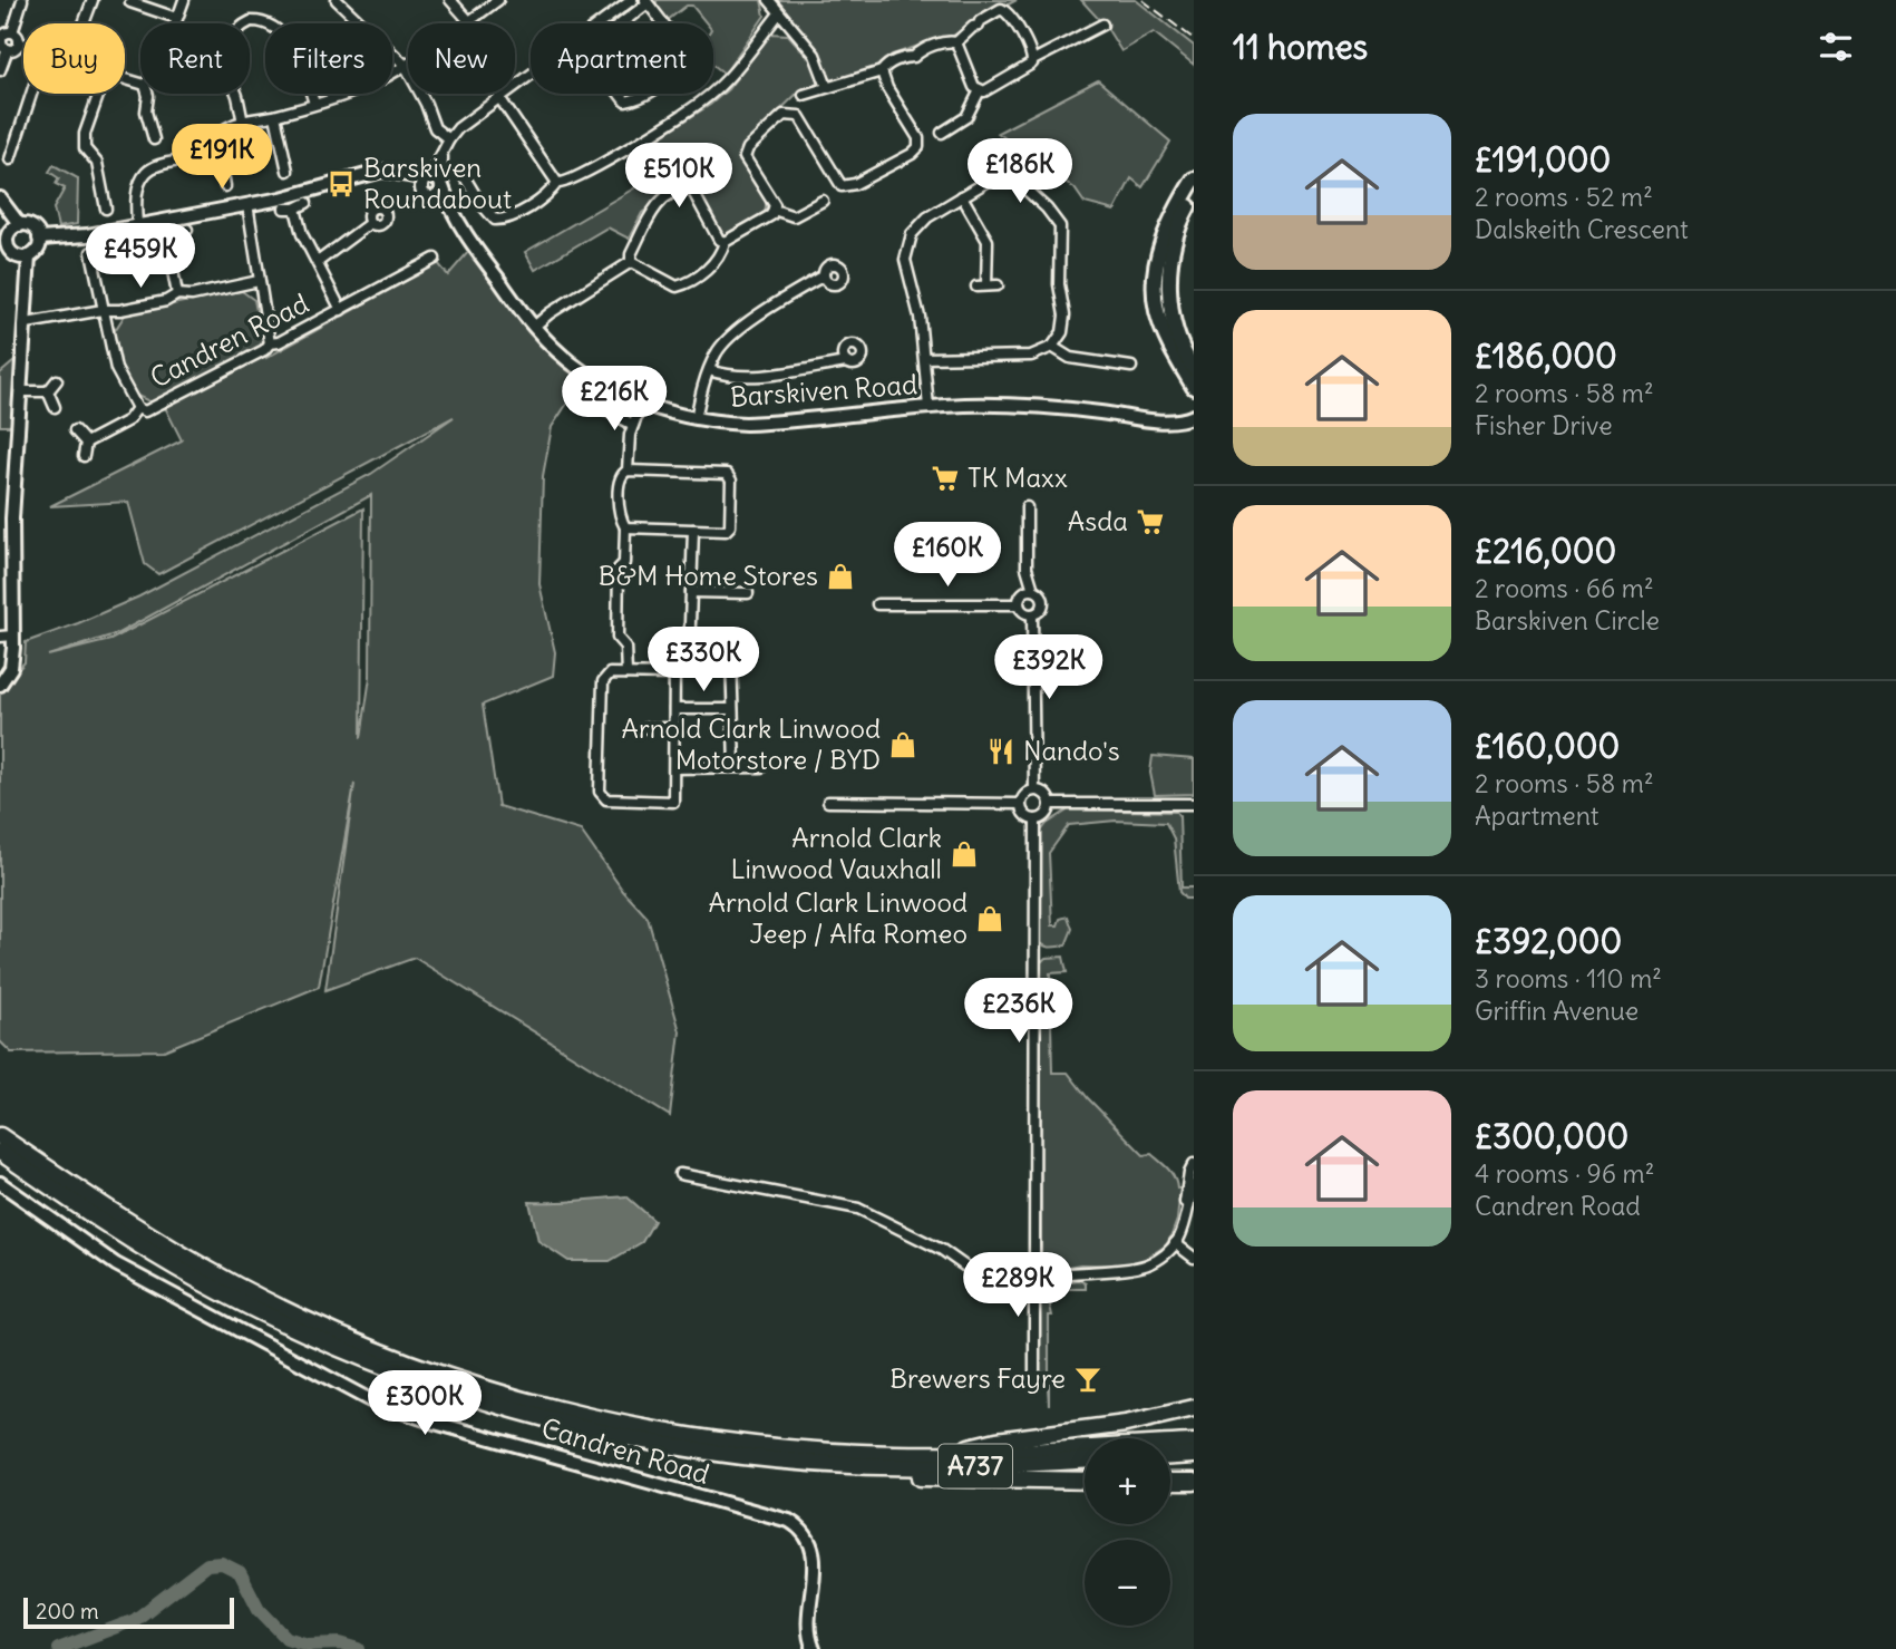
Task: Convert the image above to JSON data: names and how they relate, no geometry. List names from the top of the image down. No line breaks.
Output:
{"streets":{"highway":["A737"],"street":["Candren Road","Barskiven Road"]},"places":{"bus stop":["Barskiven Roundabout"],"supermarket":["TK Maxx","Asda"],"shop":["B&M Home Stores","Arnold Clark Linwood Motorstore / BYD","Arnold Clark Linwood Vauxhall","Arnold Clark Linwood Jeep / Alfa Romeo"],"restaurant":["Nando's"],"bar":["Brewers Fayre"]},"scale_bar":"200 m","page":{"heading":"11 homes","chip":["Buy","Rent","Filters","New","Apartment"],"list":[{"name":"£191,000","note":"2 rooms · 52 m² · Dalskeith Crescent"},{"name":"£186,000","note":"2 rooms · 58 m² · Fisher Drive"},{"name":"£216,000","note":"2 rooms · 66 m² · Barskiven Circle"},{"name":"£160,000","note":"2 rooms · 58 m² · Apartment"},{"name":"£392,000","note":"3 rooms · 110 m² · Griffin Avenue"},{"name":"£300,000","note":"4 rooms · 96 m² · Candren Road"}],"price":["£191K","£186K","£510K","£459K","£216K","£160K","£330K","£392K","£236K","£289K","£300K"],"map_buttons":["+","−"],"scale":"200 m"}}
